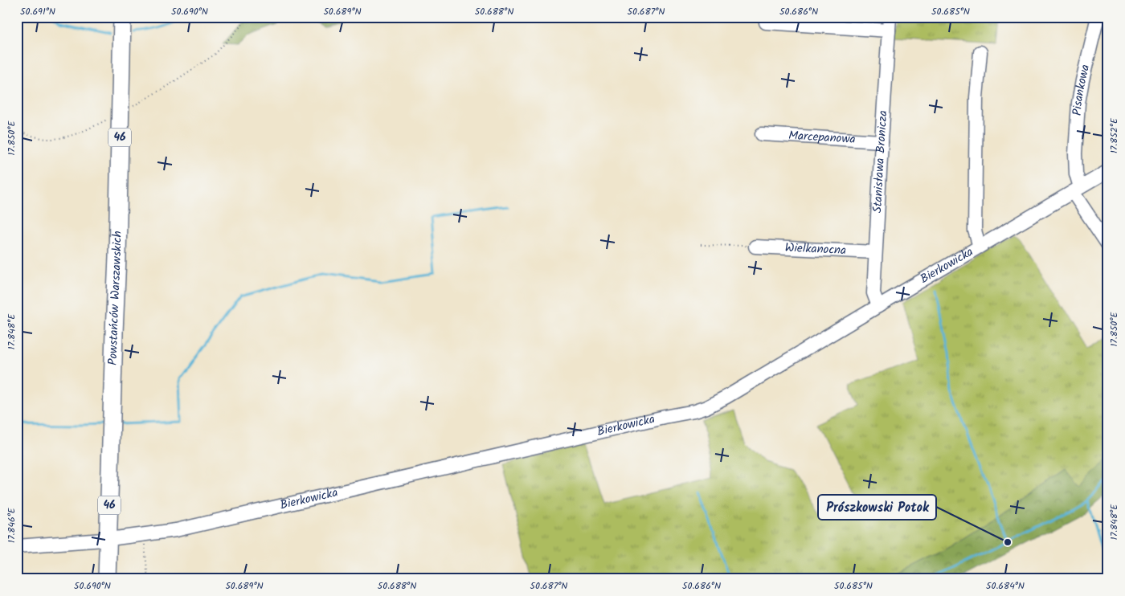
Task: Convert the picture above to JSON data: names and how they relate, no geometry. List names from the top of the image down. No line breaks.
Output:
{"streets":{"main road":["46","Powstańców Warszawskich"],"street":["Pisankowa","Marcepanowa","Stanisława Bronicza","Wielkanocna","Bierkowicka"]},"crossings":[["Pisankowa","Bierkowicka"],["Marcepanowa","Stanisława Bronicza"],["Stanisława Bronicza","Wielkanocna"],["Stanisława Bronicza","Bierkowicka"],["Bierkowicka","Powstańców Warszawskich"]],"places":["Prószkowski Potok"],"coordinates":["50.691°N","50.690°N","50.689°N","50.688°N","50.687°N","50.686°N","50.685°N","17.852°E","17.850°E","17.848°E","17.846°E","50.684°N"]}
